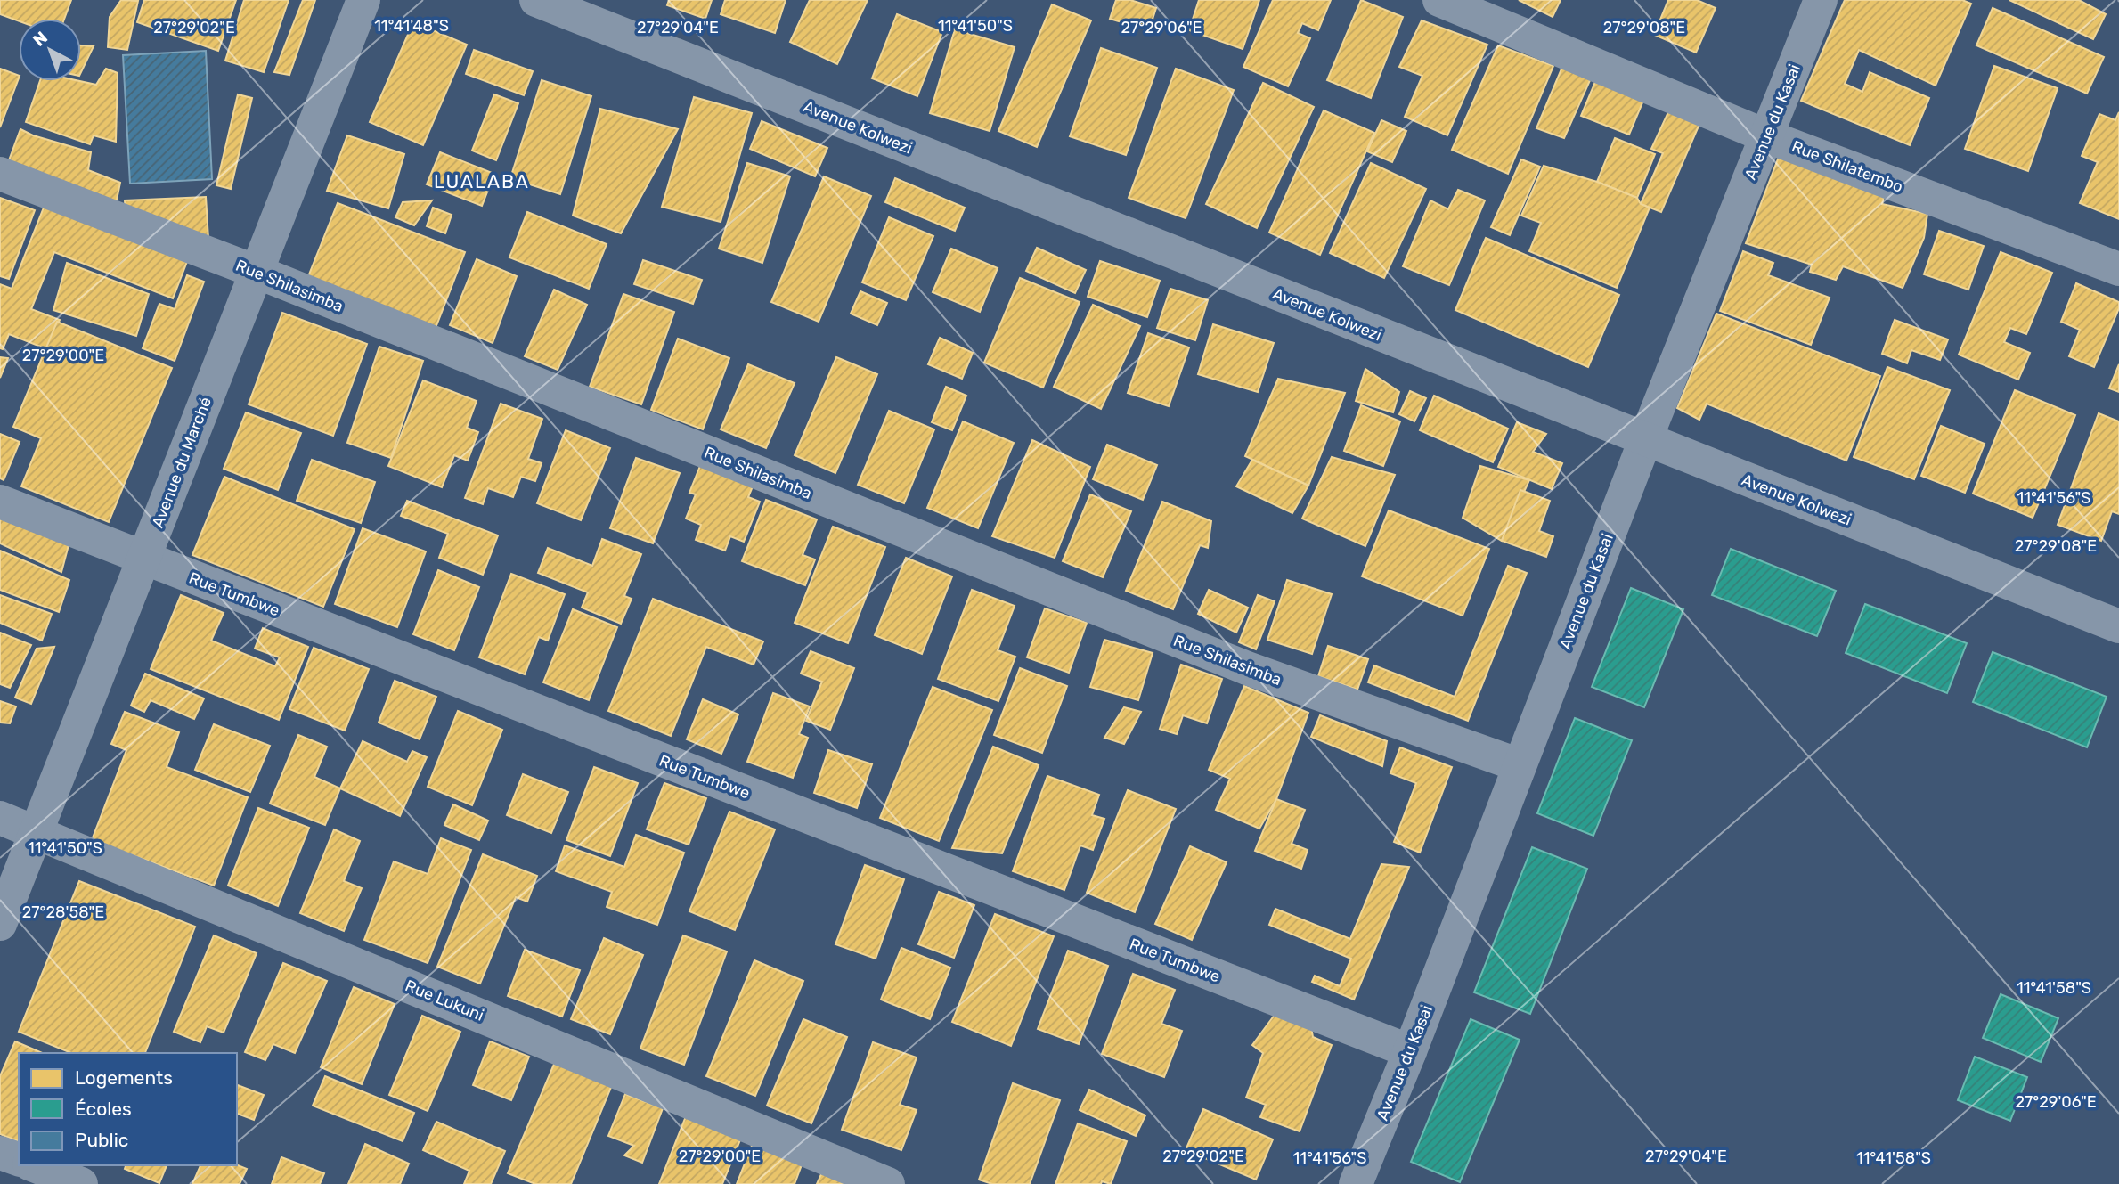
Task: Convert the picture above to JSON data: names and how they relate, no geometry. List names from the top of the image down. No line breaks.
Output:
{"streets":{"street":["Avenue du Kasai","Avenue Kolwezi","Rue Shilatembo","Rue Shilasimba","Avenue du Marché","Rue Tumbwe","Rue Lukuni"]},"crossings":[["Avenue du Kasai","Avenue Kolwezi"],["Avenue du Kasai","Rue Shilatembo"],["Avenue du Kasai","Rue Shilasimba"],["Avenue du Kasai","Rue Tumbwe"],["Rue Shilasimba","Avenue du Marché"],["Avenue du Marché","Rue Tumbwe"],["Avenue du Marché","Rue Lukuni"]],"districts":["LUALABA"],"legend":["Logements","Écoles","Public"],"north":"top left","coordinates":["11°41'48\"S","11°41'50\"S","27°29'02\"E","27°29'04\"E","27°29'06\"E","27°29'08\"E","27°29'00\"E","11°41'56\"S","27°28'58\"E","11°41'58\"S"]}
